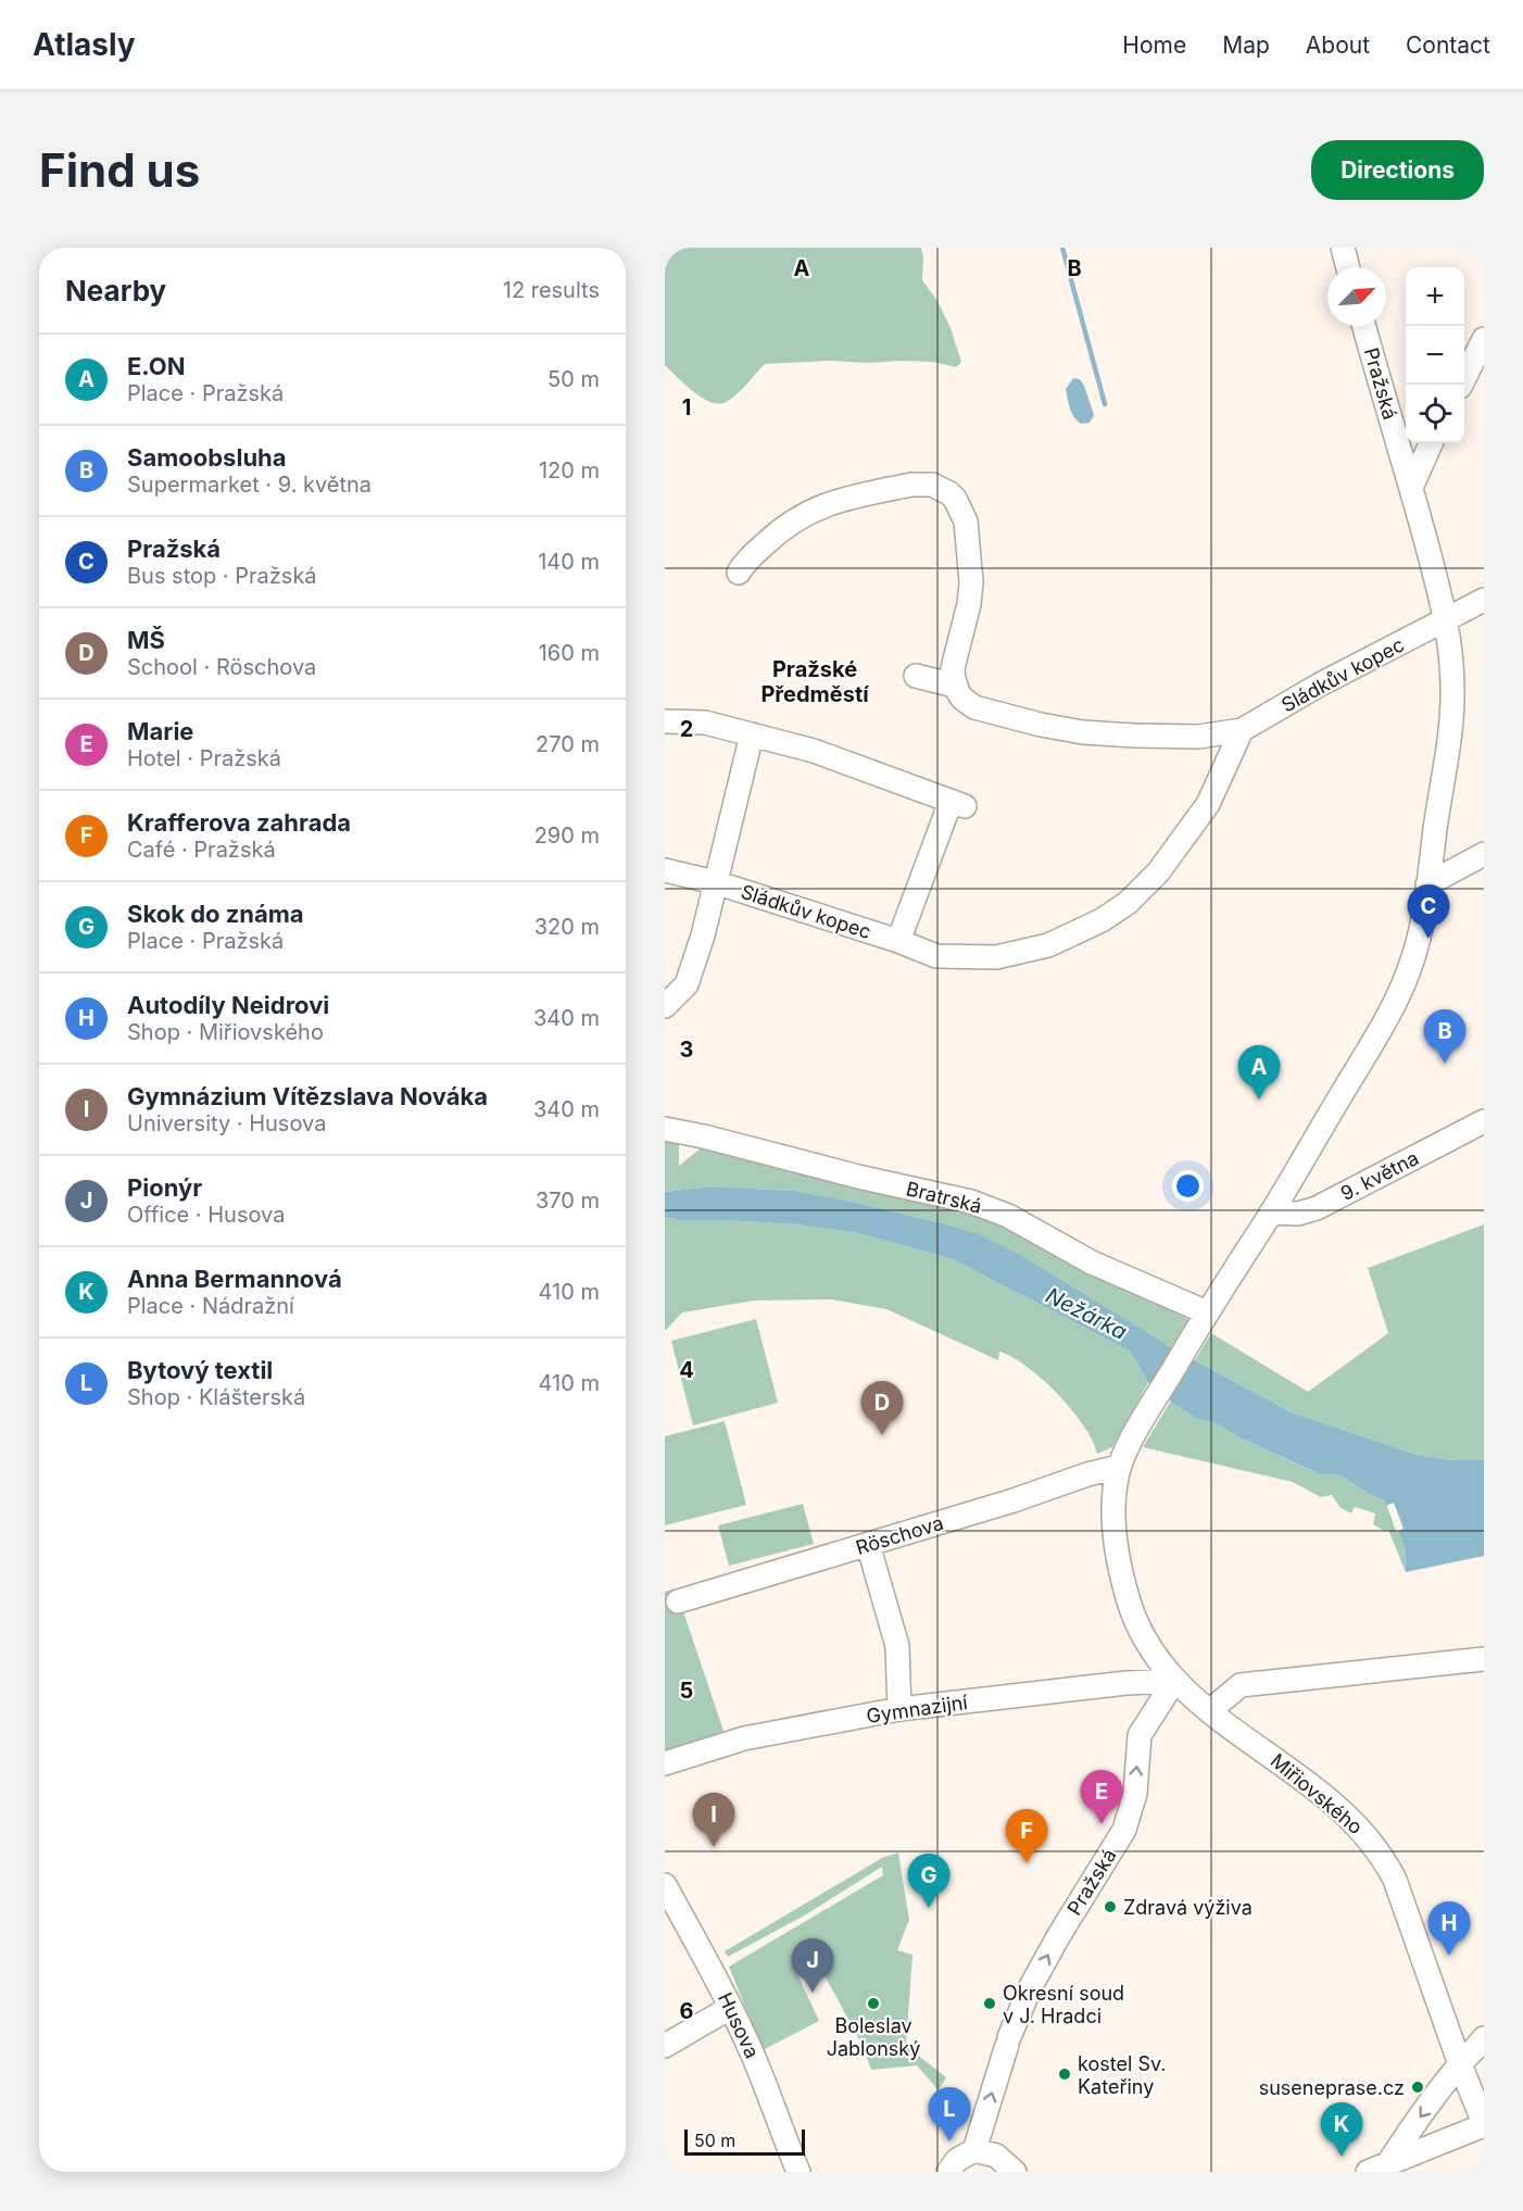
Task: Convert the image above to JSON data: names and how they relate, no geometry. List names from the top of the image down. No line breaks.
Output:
{"streets":{"street":["Pražská","Sládkův kopec","9. května","Bratrská","Röschova","Gymnazijní","Miřiovského","Husova"]},"crossings":[["Pražská","Sládkův kopec"],["Pražská","9. května"],["Pražská","Bratrská"],["Pražská","Röschova"],["Pražská","Gymnazijní"],["Pražská","Miřiovského"],["Gymnazijní","Miřiovského"]],"districts":["Pražské Předměstí"],"water":["Nežárka"],"places":["Zdravá výživa","Boleslav Jablonský","Okresní soud v J. Hradci","kostel Sv. Kateřiny","suseneprase.cz"],"scale_bar":"50 m","north":"top right","page":{"header":"Atlasly","nav":["Home","Map","About","Contact"],"buttons":"Directions","title":"Find us","heading":["Nearby","12 results"],"map_buttons":["+","−"],"list":[{"mark":"A","name":"E.ON","note":"Place · Pražská","value":"50 m"},{"mark":"B","name":"Samoobsluha","note":"Supermarket · 9. května","value":"120 m"},{"mark":"C","name":"Pražská","note":"Bus stop · Pražská","value":"140 m"},{"mark":"D","name":"MŠ","note":"School · Röschova","value":"160 m"},{"mark":"E","name":"Marie","note":"Hotel · Pražská","value":"270 m"},{"mark":"F","name":"Krafferova zahrada","note":"Café · Pražská","value":"290 m"},{"mark":"G","name":"Skok do známa","note":"Place · Pražská","value":"320 m"},{"mark":"H","name":"Autodíly Neidrovi","note":"Shop · Miřiovského","value":"340 m"},{"mark":"I","name":"Gymnázium Vítězslava Nováka","note":"University · Husova","value":"340 m"},{"mark":"J","name":"Pionýr","note":"Office · Husova","value":"370 m"},{"mark":"K","name":"Anna Bermannová","note":"Place · Nádražní","value":"410 m"},{"mark":"L","name":"Bytový textil","note":"Shop · Klášterská","value":"410 m"}],"pins":["C","B","A","D","E","I","F","G","H","J","L","K"],"scale":"50 m"},"grid":{"columns":["A","B"],"rows":["1","2","3","4","5","6"]}}
